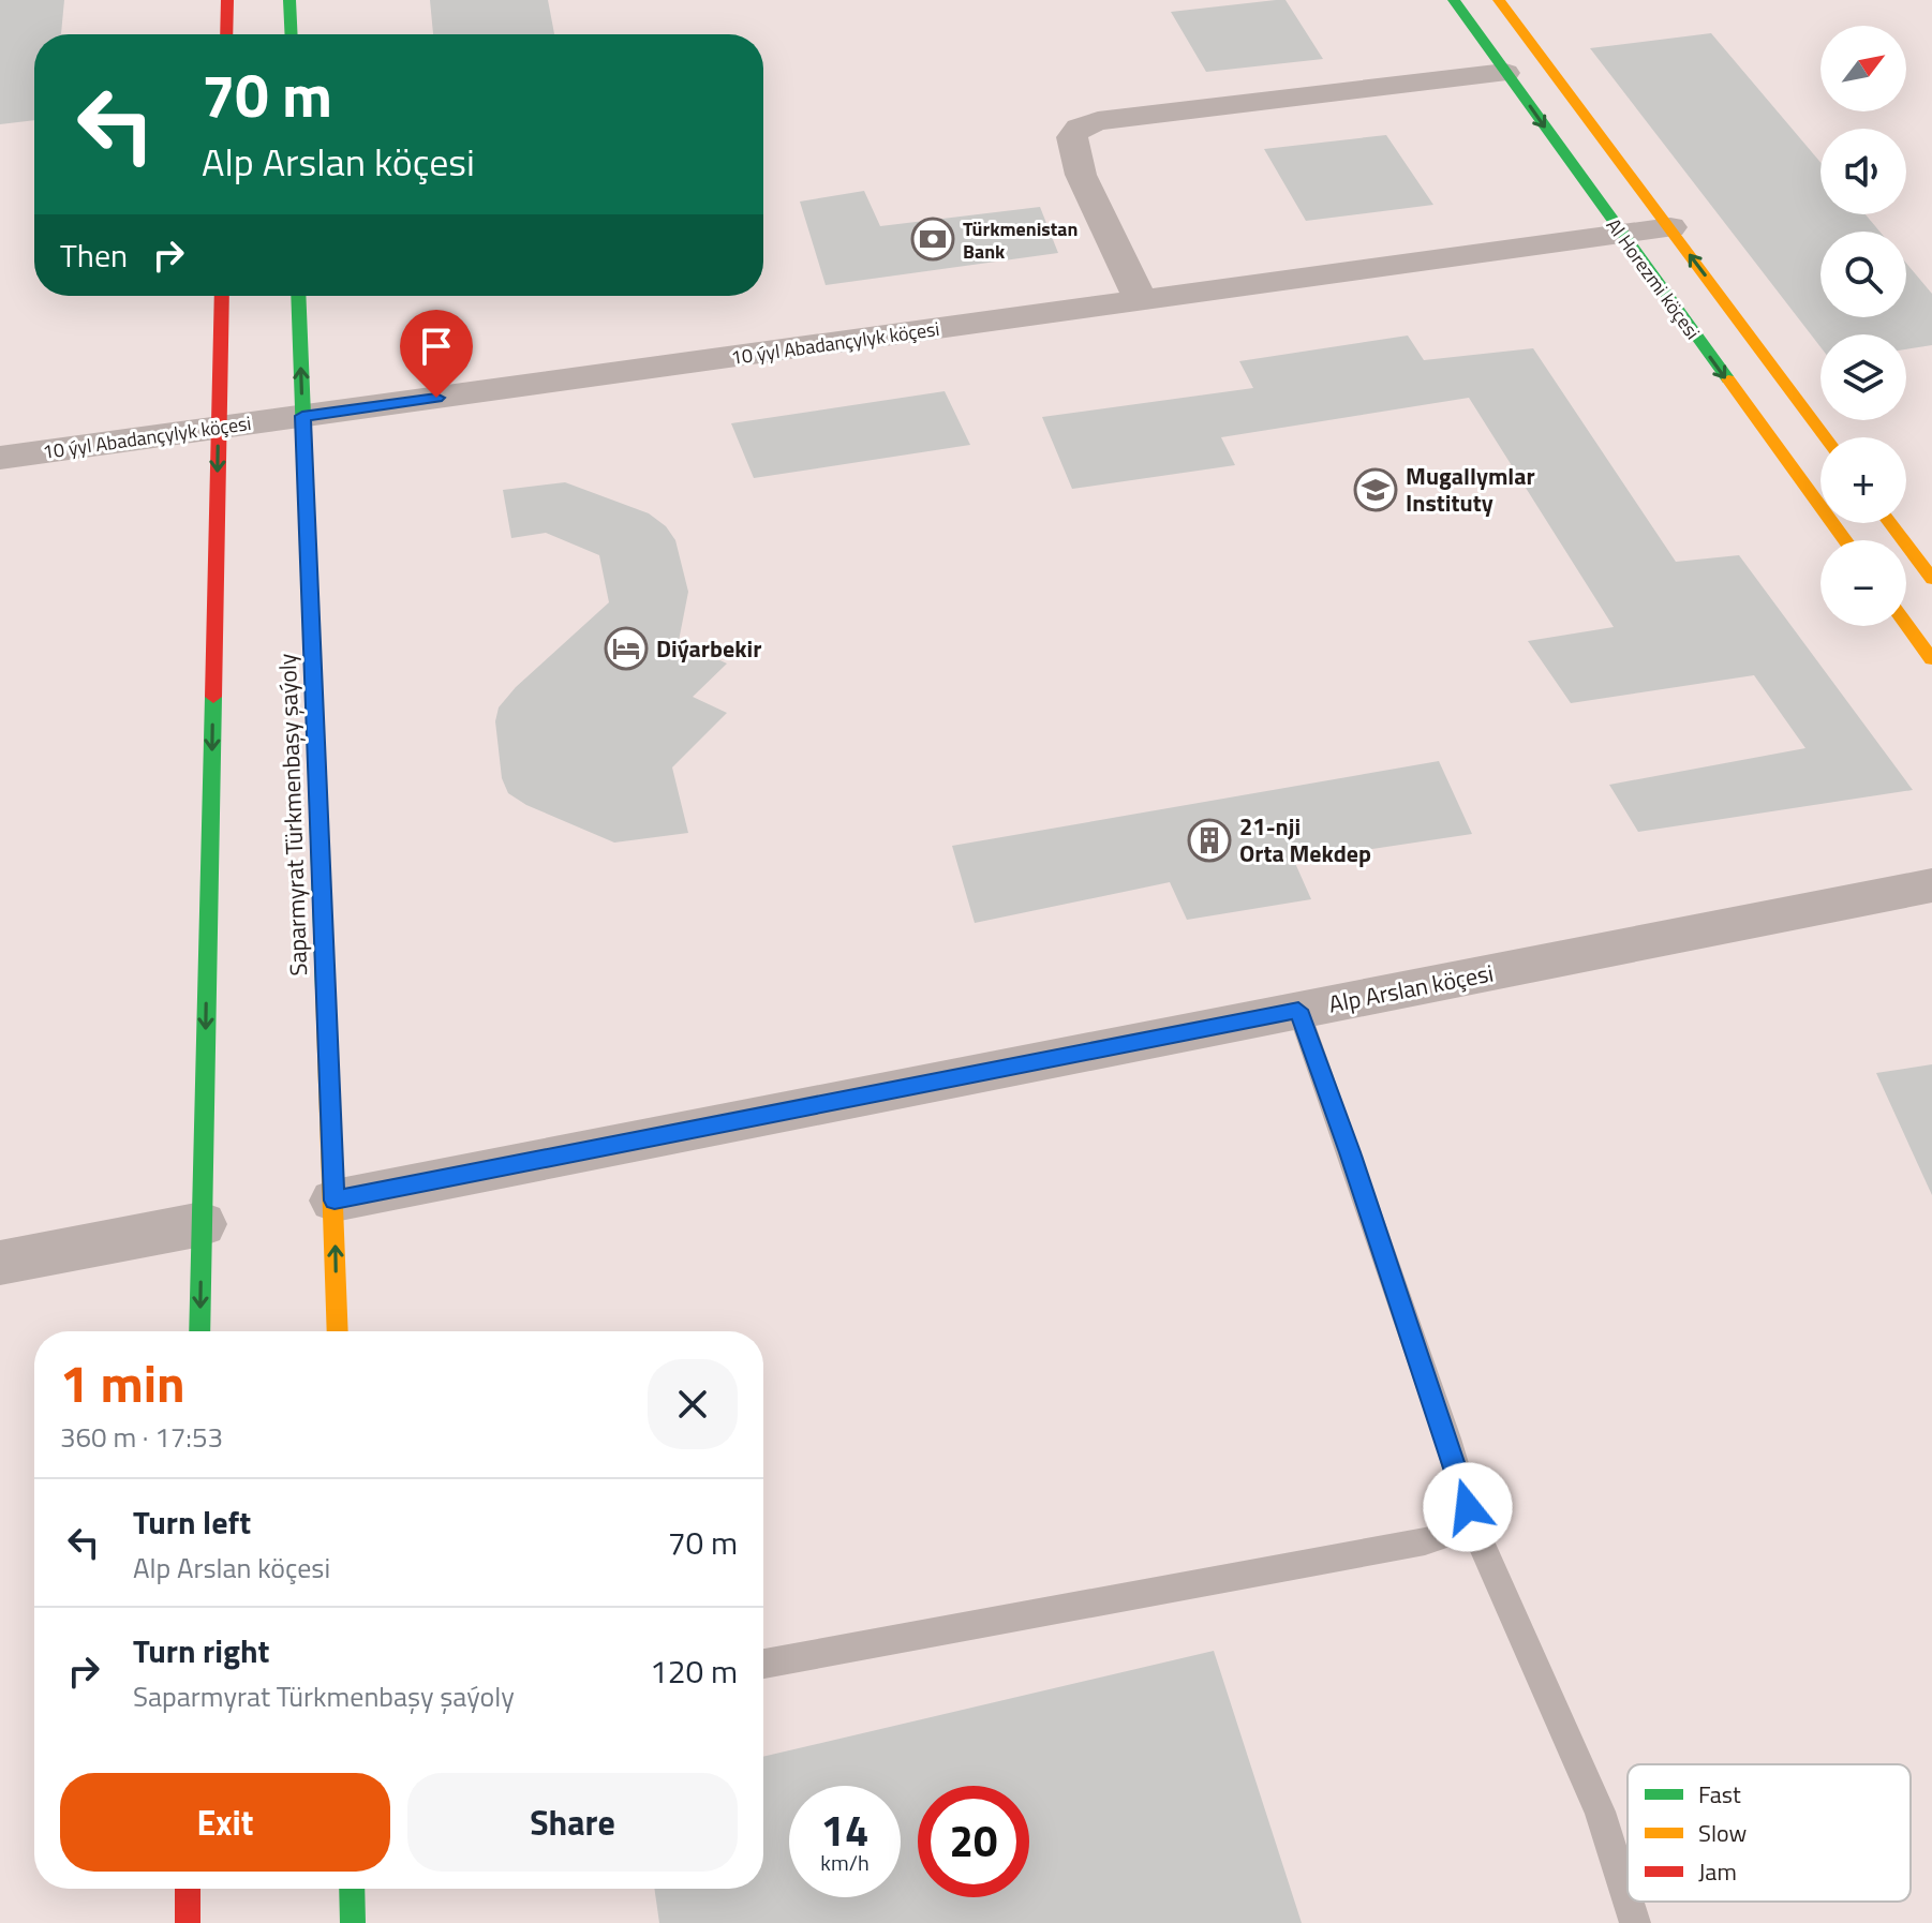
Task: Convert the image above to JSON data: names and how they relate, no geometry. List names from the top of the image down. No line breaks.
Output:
{"streets":{"main road":["Al Horezmi köçesi","Saparmyrat Türkmenbaşy şaýoly"],"street":["10 ýyl Abadançylyk köçesi","Alp Arslan köçesi"]},"crossings":[["Al Horezmi köçesi","10 ýyl Abadançylyk köçesi"],["10 ýyl Abadançylyk köçesi","Saparmyrat Türkmenbaşy şaýoly"],["Saparmyrat Türkmenbaşy şaýoly","Alp Arslan köçesi"]],"places":{"bank":["Türkmenistan Bank"],"school or university":["Mugallymlar Instituty"],"hotel":["Diýarbekir"],"building":["21-nji Orta Mekdep"]},"legend":["Fast","Slow","Jam"],"north":"top right","page":{"map_buttons":["+","−"],"turn":["70 m","Alp Arslan köçesi"],"then":"Then","heading":["1 min","360 m · 17:53"],"list":[{"name":"Turn left","note":"Alp Arslan köçesi","value":"70 m"},{"name":"Turn right","note":"Saparmyrat Türkmenbaşy şaýoly","value":"120 m"}],"buttons":["Exit","Share"],"speed":"14 km/h","limit":"20"}}
